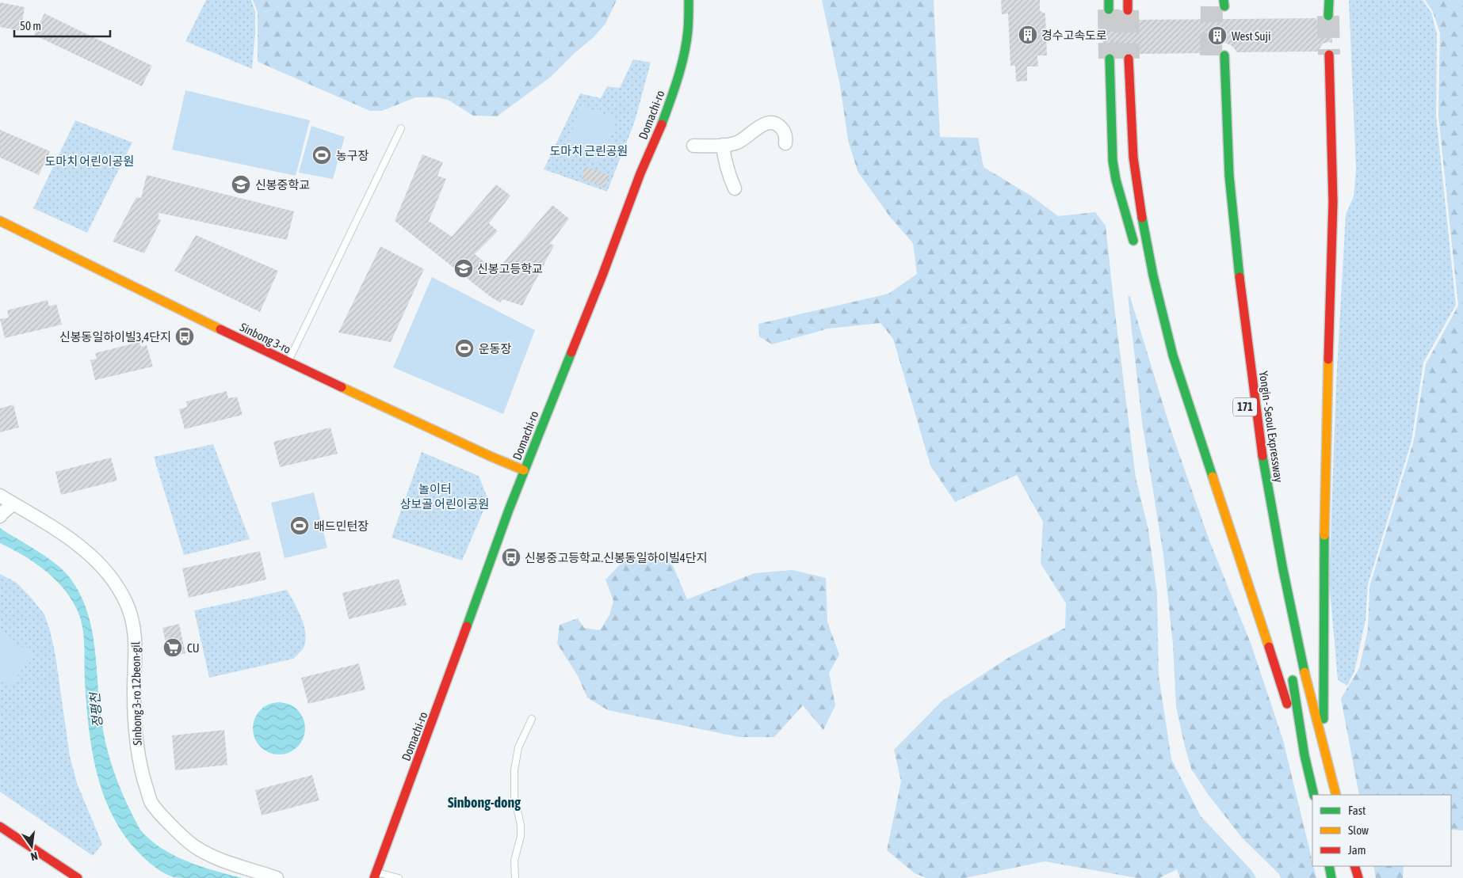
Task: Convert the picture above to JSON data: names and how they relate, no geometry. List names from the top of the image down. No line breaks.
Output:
{"streets":{"main road":["Domachi-ro","Sinbong 3-ro","171","Yongin - Seoul Expressway"],"street":["Sinbong 3-ro 12beon-gil"]},"crossings":[["Domachi-ro","Sinbong 3-ro"]],"districts":["Sinbong-dong"],"water":["정평천"],"parks":["도마치 근린공원","도마치 어린이공원","놀이터","상보골 어린이공원"],"places":{"building":["경수고속도로","West Suji"],"sports":["농구장","운동장","배드민턴장"],"school or university":["신봉중학교","신봉고등학교"],"bus stop":["신봉동일하이빌3,4단지","신봉중고등학교.신봉동일하이빌4단지"],"supermarket":["CU"]},"legend":["Fast","Slow","Jam"],"scale_bar":"50 m","north":"bottom"}
